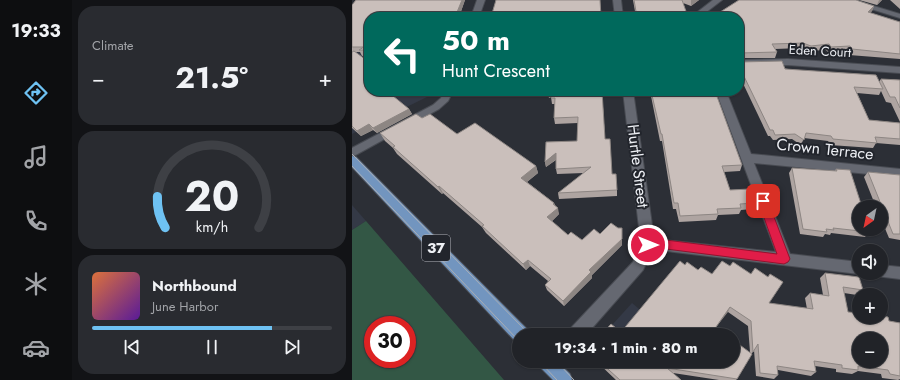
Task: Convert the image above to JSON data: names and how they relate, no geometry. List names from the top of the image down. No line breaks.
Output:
{"streets":{"main road":["37"],"street":["Eden Court","Crown Terrace","Hurtle Street"]},"north":"bottom left","page":{"tabs":"19:33","tile":"Climate","turn":["50 m","Hunt Crescent"],"heat":["−","21.5°","+"],"map_buttons":["+","−"],"song":["Northbound","June Harbor"],"limit":"30","trip":"19:34 · 1 min · 80 m","gauge":["20","km/h"]}}
